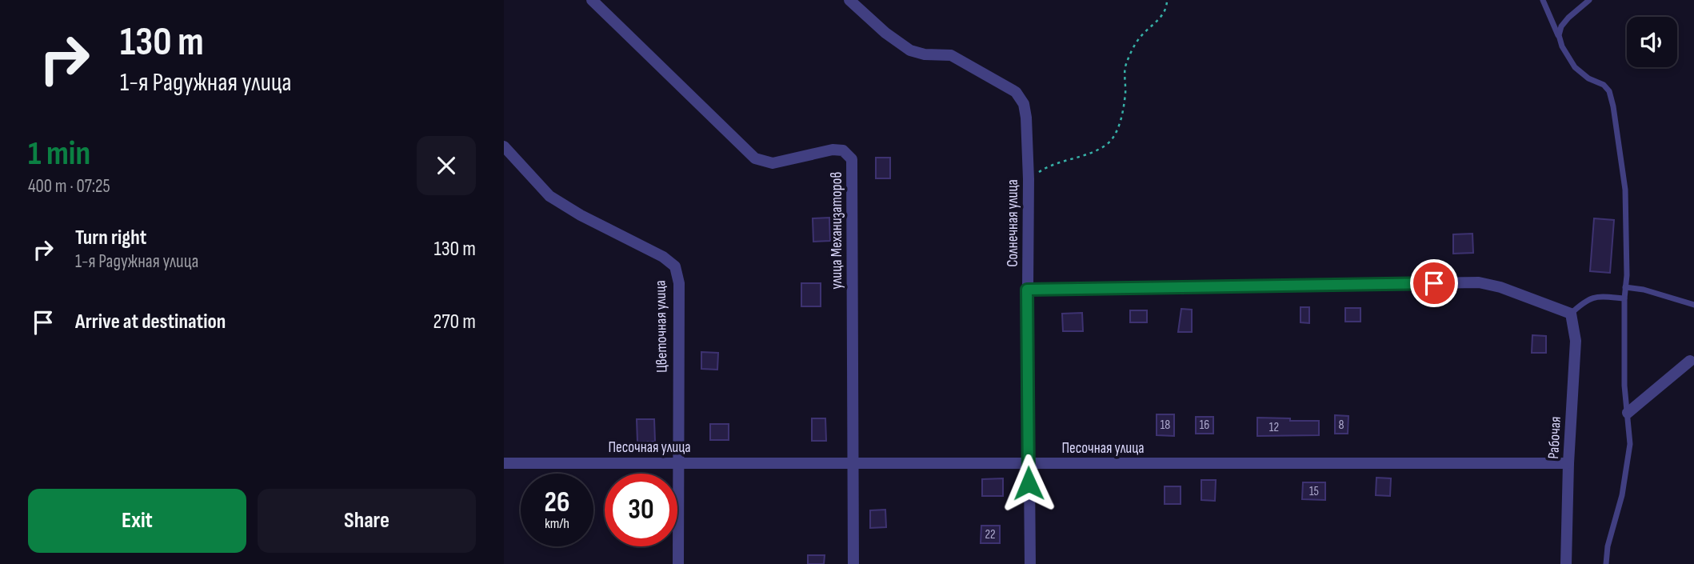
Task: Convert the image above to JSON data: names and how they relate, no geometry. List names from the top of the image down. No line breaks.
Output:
{"streets":{"street":["Солнечная улица","улица Механизаторов","Цветочная улица","Рабочая","Песочная улица"]},"crossings":[["Солнечная улица","Песочная улица"],["улица Механизаторов","Песочная улица"],["Цветочная улица","Песочная улица"],["Рабочая","Песочная улица"]],"house_numbers":["18","16","8","12","15","22"],"page":{"turn":["130 m","1-я Радужная улица"],"heading":["1 min","400 m · 07:25"],"list":[{"name":"Turn right","note":"1-я Радужная улица","value":"130 m"},{"name":"Arrive at destination","value":"270 m"}],"speed":"26 km/h","limit":"30","buttons":["Exit","Share"]}}
